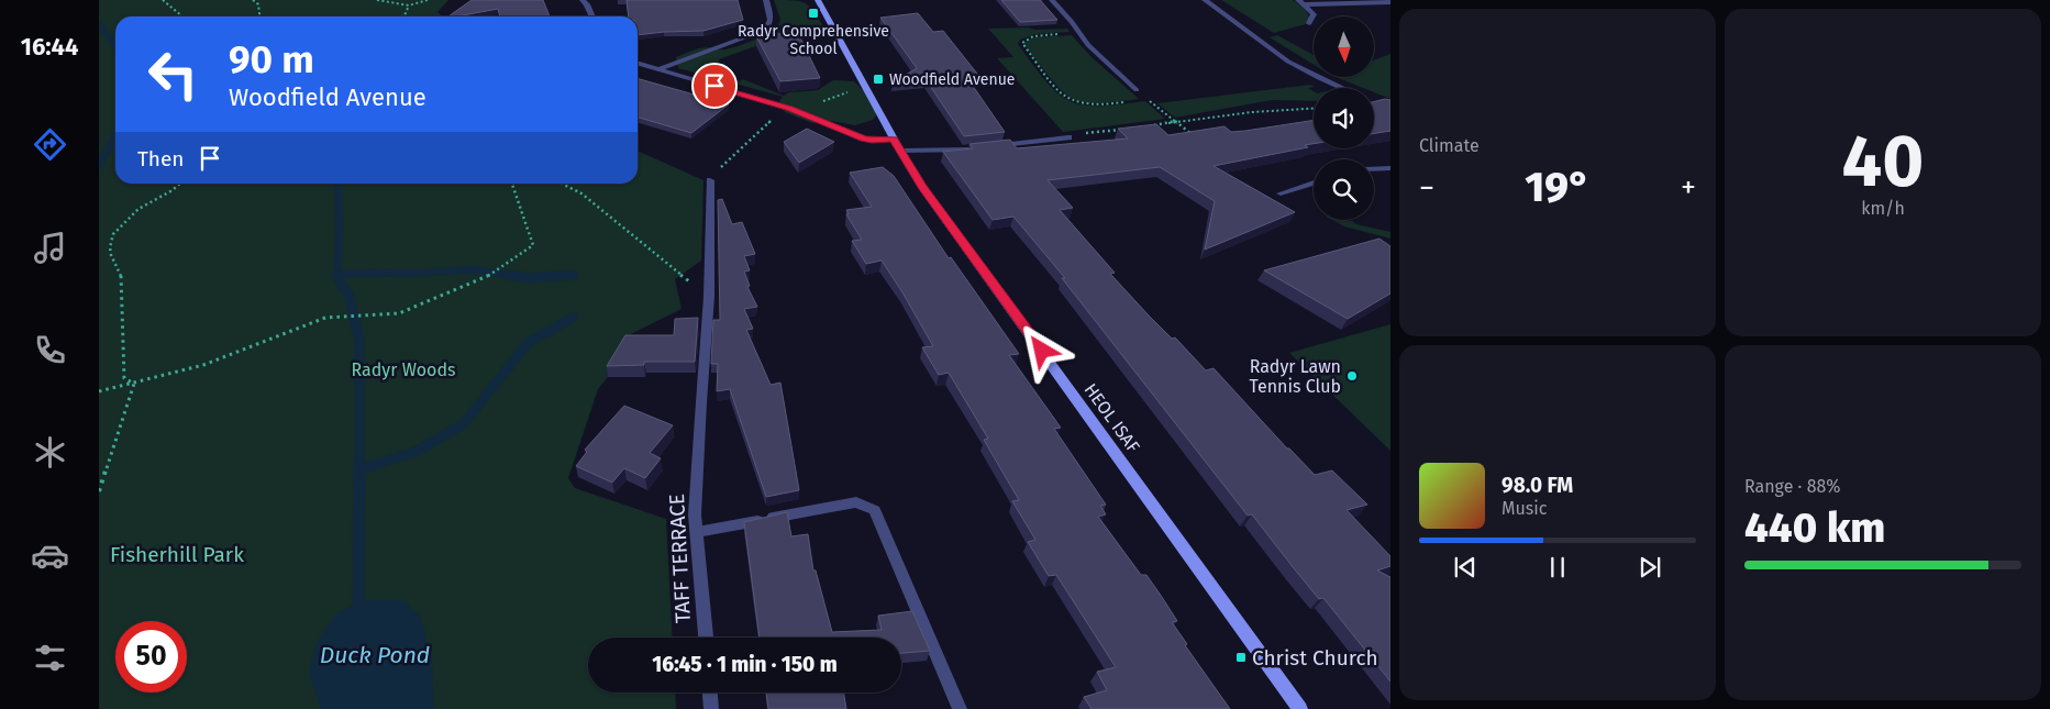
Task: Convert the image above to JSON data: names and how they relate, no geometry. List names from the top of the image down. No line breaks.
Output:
{"streets":{"main road":["HEOL ISAF"],"street":["TAFF TERRACE"]},"water":["Duck Pond"],"parks":["Radyr Woods","Fisherhill Park"],"places":{"transit":["Radyr Comprehensive School","Woodfield Avenue","Christ Church"],"other":["Radyr Lawn Tennis Club"]},"north":"bottom","page":{"tabs":"16:44","tile":["Climate",["40","km/h"],["Range · 88%","440 km"]],"turn":["90 m","Woodfield Avenue"],"then":"Then","heat":["−","19°","+"],"song":["98.0 FM","Music"],"limit":"50","trip":"16:45 · 1 min · 150 m"}}
